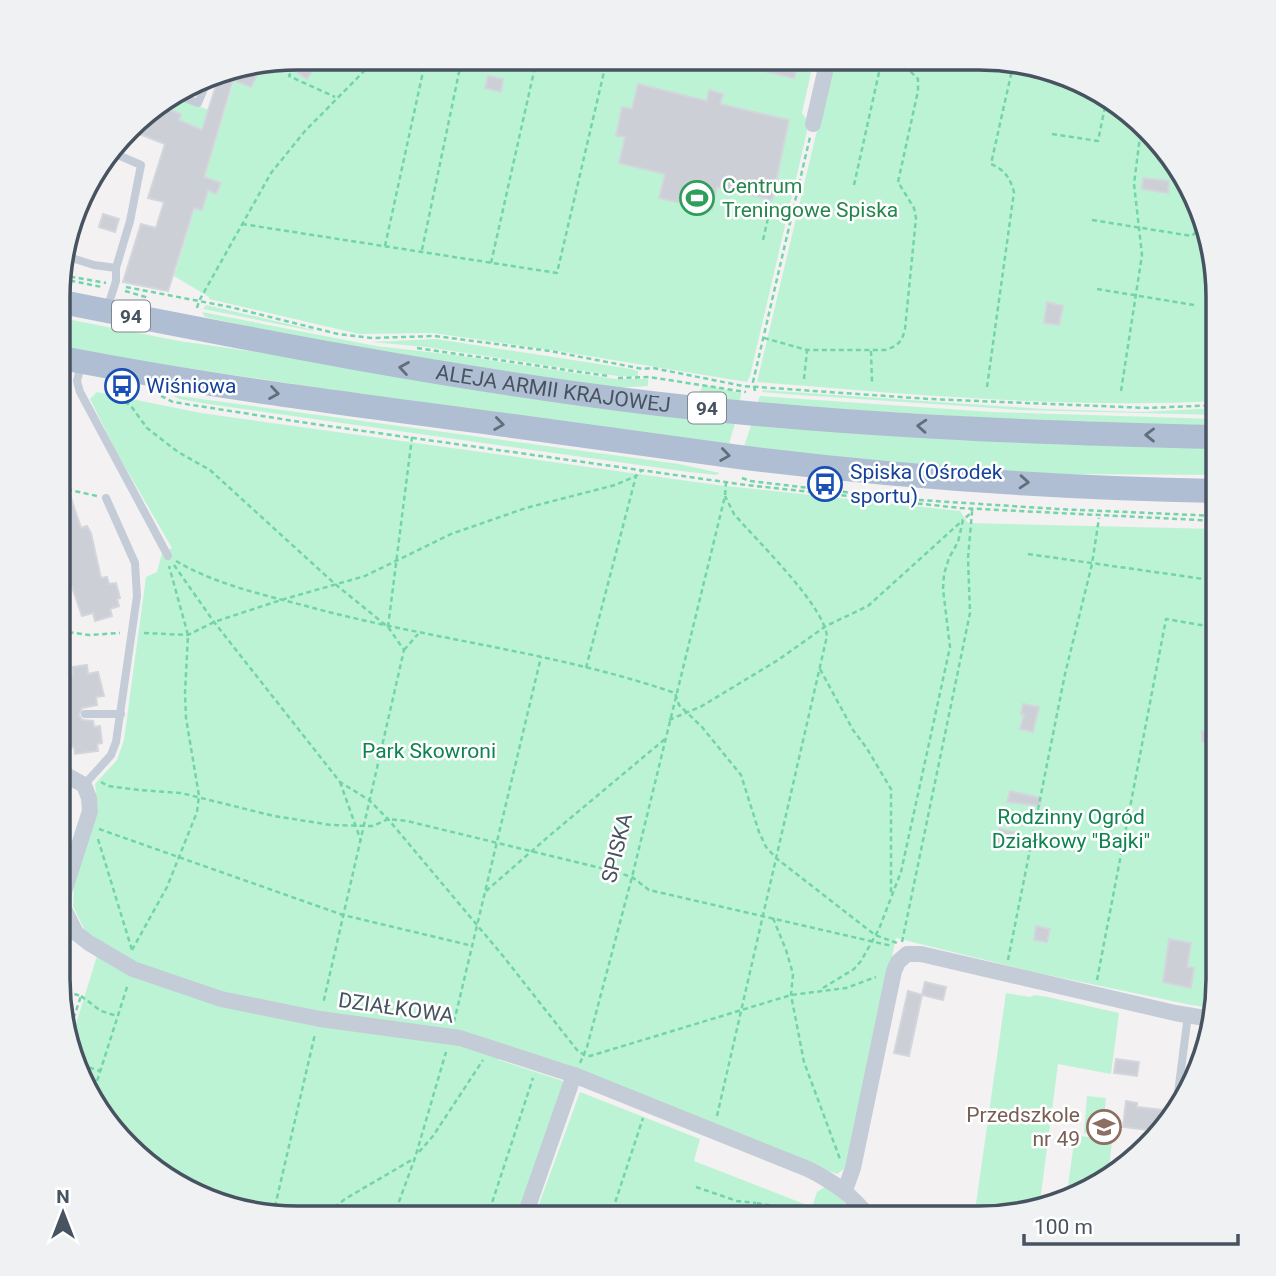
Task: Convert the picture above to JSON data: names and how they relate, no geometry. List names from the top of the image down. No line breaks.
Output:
{"streets":{"main road":["94","ALEJA ARMII KRAJOWEJ"],"street":["DZIAŁKOWA"],"path":["SPISKA"]},"crossings":[["SPISKA","DZIAŁKOWA"]],"parks":["Park Skowroni","Rodzinny Ogród Działkowy \"Bajki\""],"places":{"sports":["Centrum Treningowe Spiska"],"bus stop":["Wiśniowa","Spiska (Ośrodek sportu)"],"school or university":["Przedszkole nr 49"]},"scale_bar":"100 m","north":"top"}
